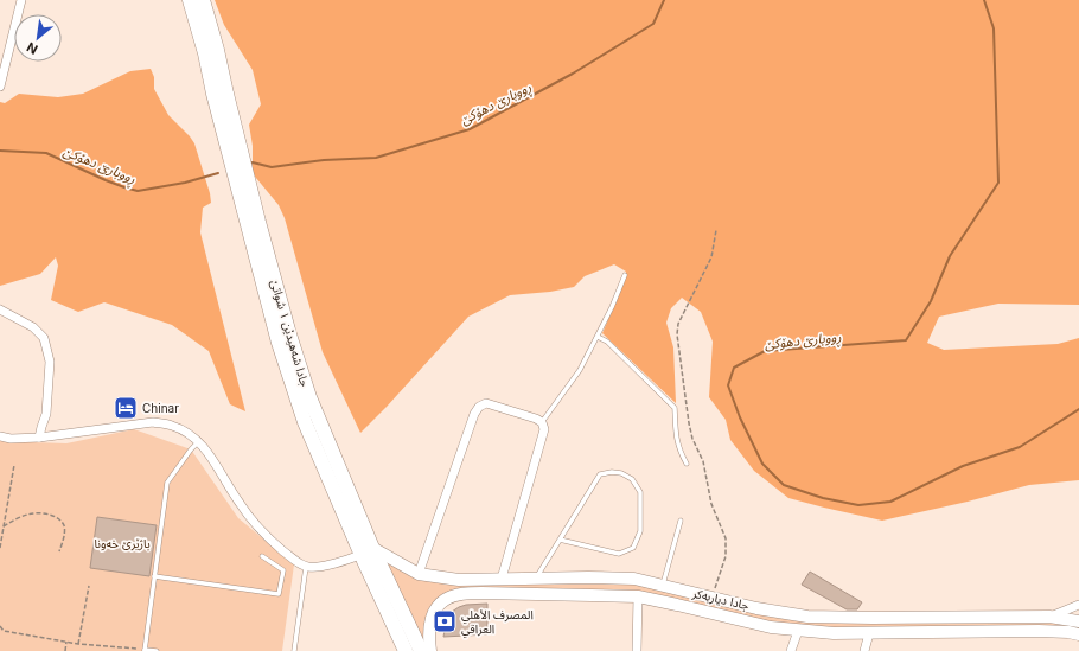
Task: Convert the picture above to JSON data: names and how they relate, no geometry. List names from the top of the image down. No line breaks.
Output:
{"streets":{"main road":["جادا شەهیدێن ١ شواتێ","جادا دیاربه‌كر"]},"crossings":[["جادا شەهیدێن ١ شواتێ","جادا دیاربه‌كر"]],"water":["ڕووبارێ دهۆكێ"],"parks":["باژێرێ خه‌ونا"],"places":{"hotel":["Chinar"],"bank":["المصرف الأهلي العراقي"]},"north":"bottom left"}
